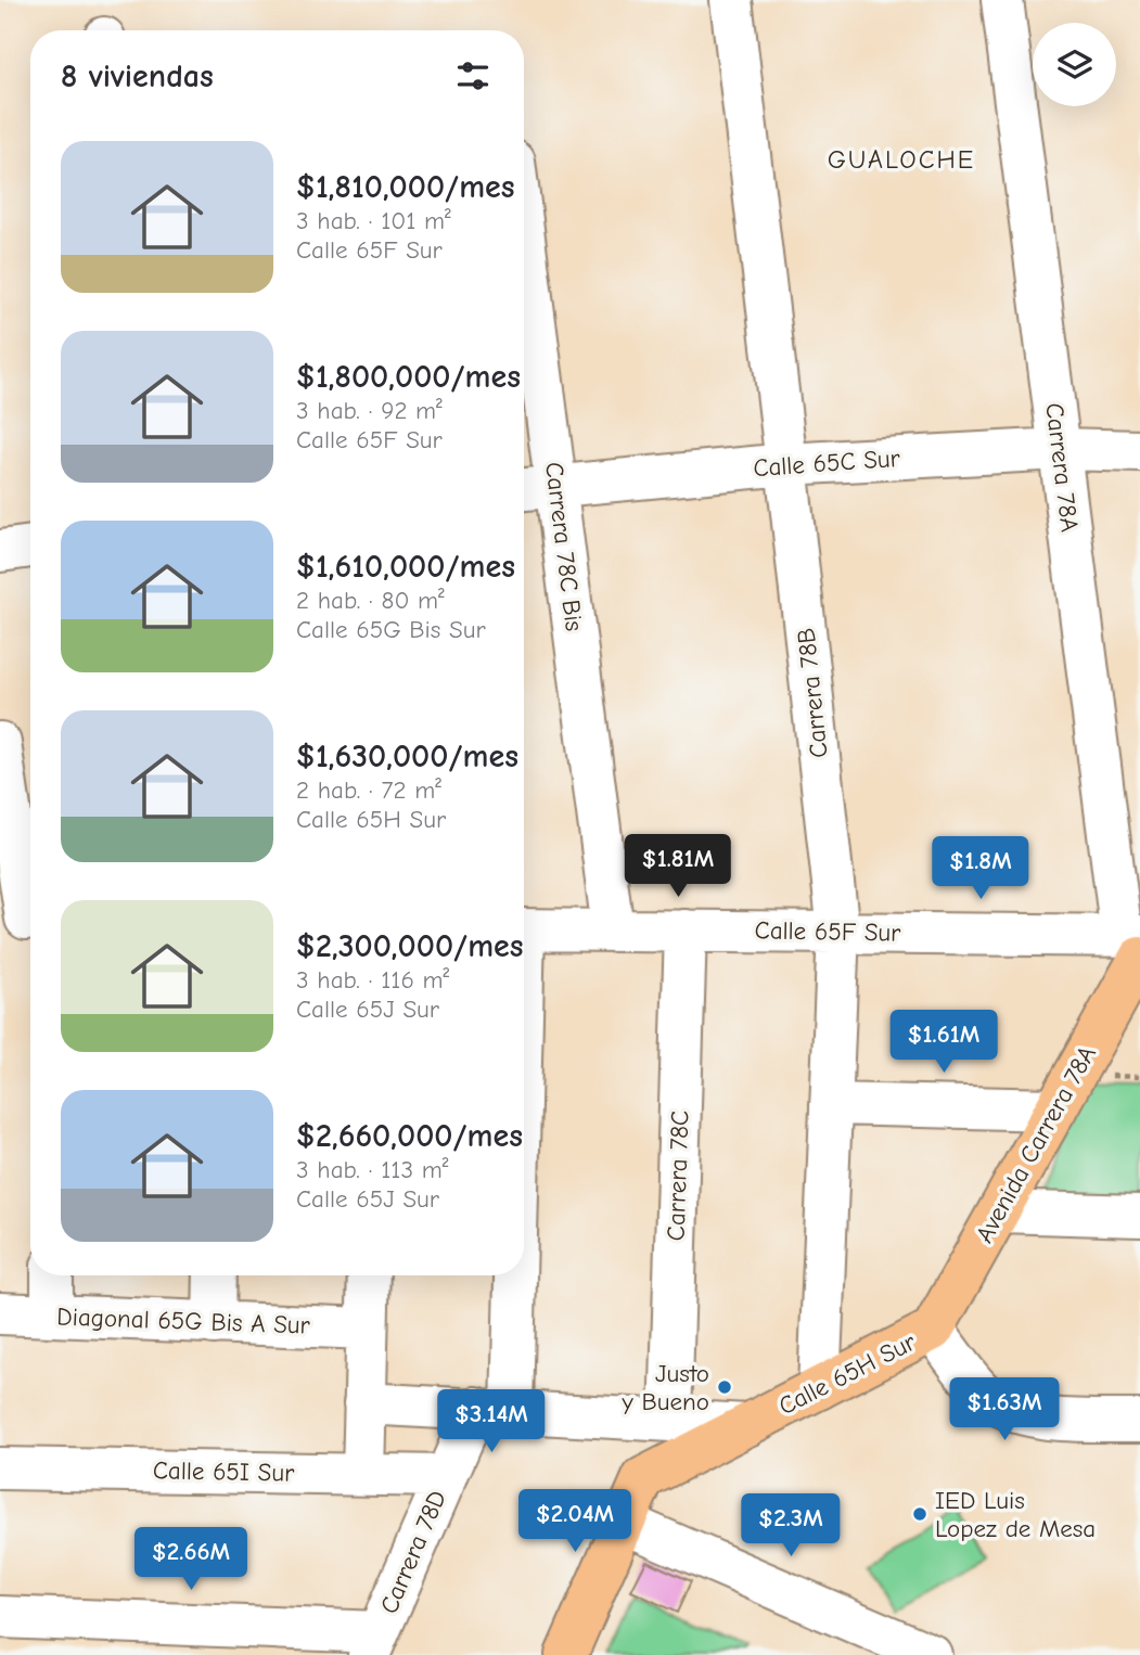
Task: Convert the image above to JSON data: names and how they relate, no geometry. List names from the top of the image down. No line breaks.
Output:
{"streets":{"main road":["Avenida Carrera 78A","Calle 65H Sur"],"street":["Calle 65C Sur","Carrera 78A","Carrera 78C Bis","Carrera 78B","Calle 65F Sur","Carrera 78C","Diagonal 65G Bis A Sur","Calle 65I Sur","Carrera 78D"]},"crossings":[["Calle 65C Sur","Carrera 78A"],["Calle 65C Sur","Carrera 78C Bis"],["Calle 65C Sur","Carrera 78B"],["Carrera 78A","Calle 65F Sur"],["Carrera 78A","Avenida Carrera 78A"],["Carrera 78C Bis","Calle 65F Sur"],["Carrera 78B","Calle 65F Sur"],["Carrera 78B","Calle 65H Sur"],["Calle 65F Sur","Avenida Carrera 78A"],["Calle 65F Sur","Carrera 78C"],["Avenida Carrera 78A","Calle 65H Sur"],["Calle 65I Sur","Carrera 78D"]],"districts":["GUALOCHE"],"places":["Justo y Bueno","IED Luis Lopez de Mesa"],"page":{"heading":"8 viviendas","list":[{"name":"$1,810,000/mes","note":"3 hab. · 101 m² · Calle 65F Sur"},{"name":"$1,800,000/mes","note":"3 hab. · 92 m² · Calle 65F Sur"},{"name":"$1,610,000/mes","note":"2 hab. · 80 m² · Calle 65G Bis Sur"},{"name":"$1,630,000/mes","note":"2 hab. · 72 m² · Calle 65H Sur"},{"name":"$2,300,000/mes","note":"3 hab. · 116 m² · Calle 65J Sur"},{"name":"$2,660,000/mes","note":"3 hab. · 113 m² · Calle 65J Sur"}],"price":["$1.81M","$1.8M","$1.61M","$1.63M","$3.14M","$2.04M","$2.3M","$2.66M"]}}
